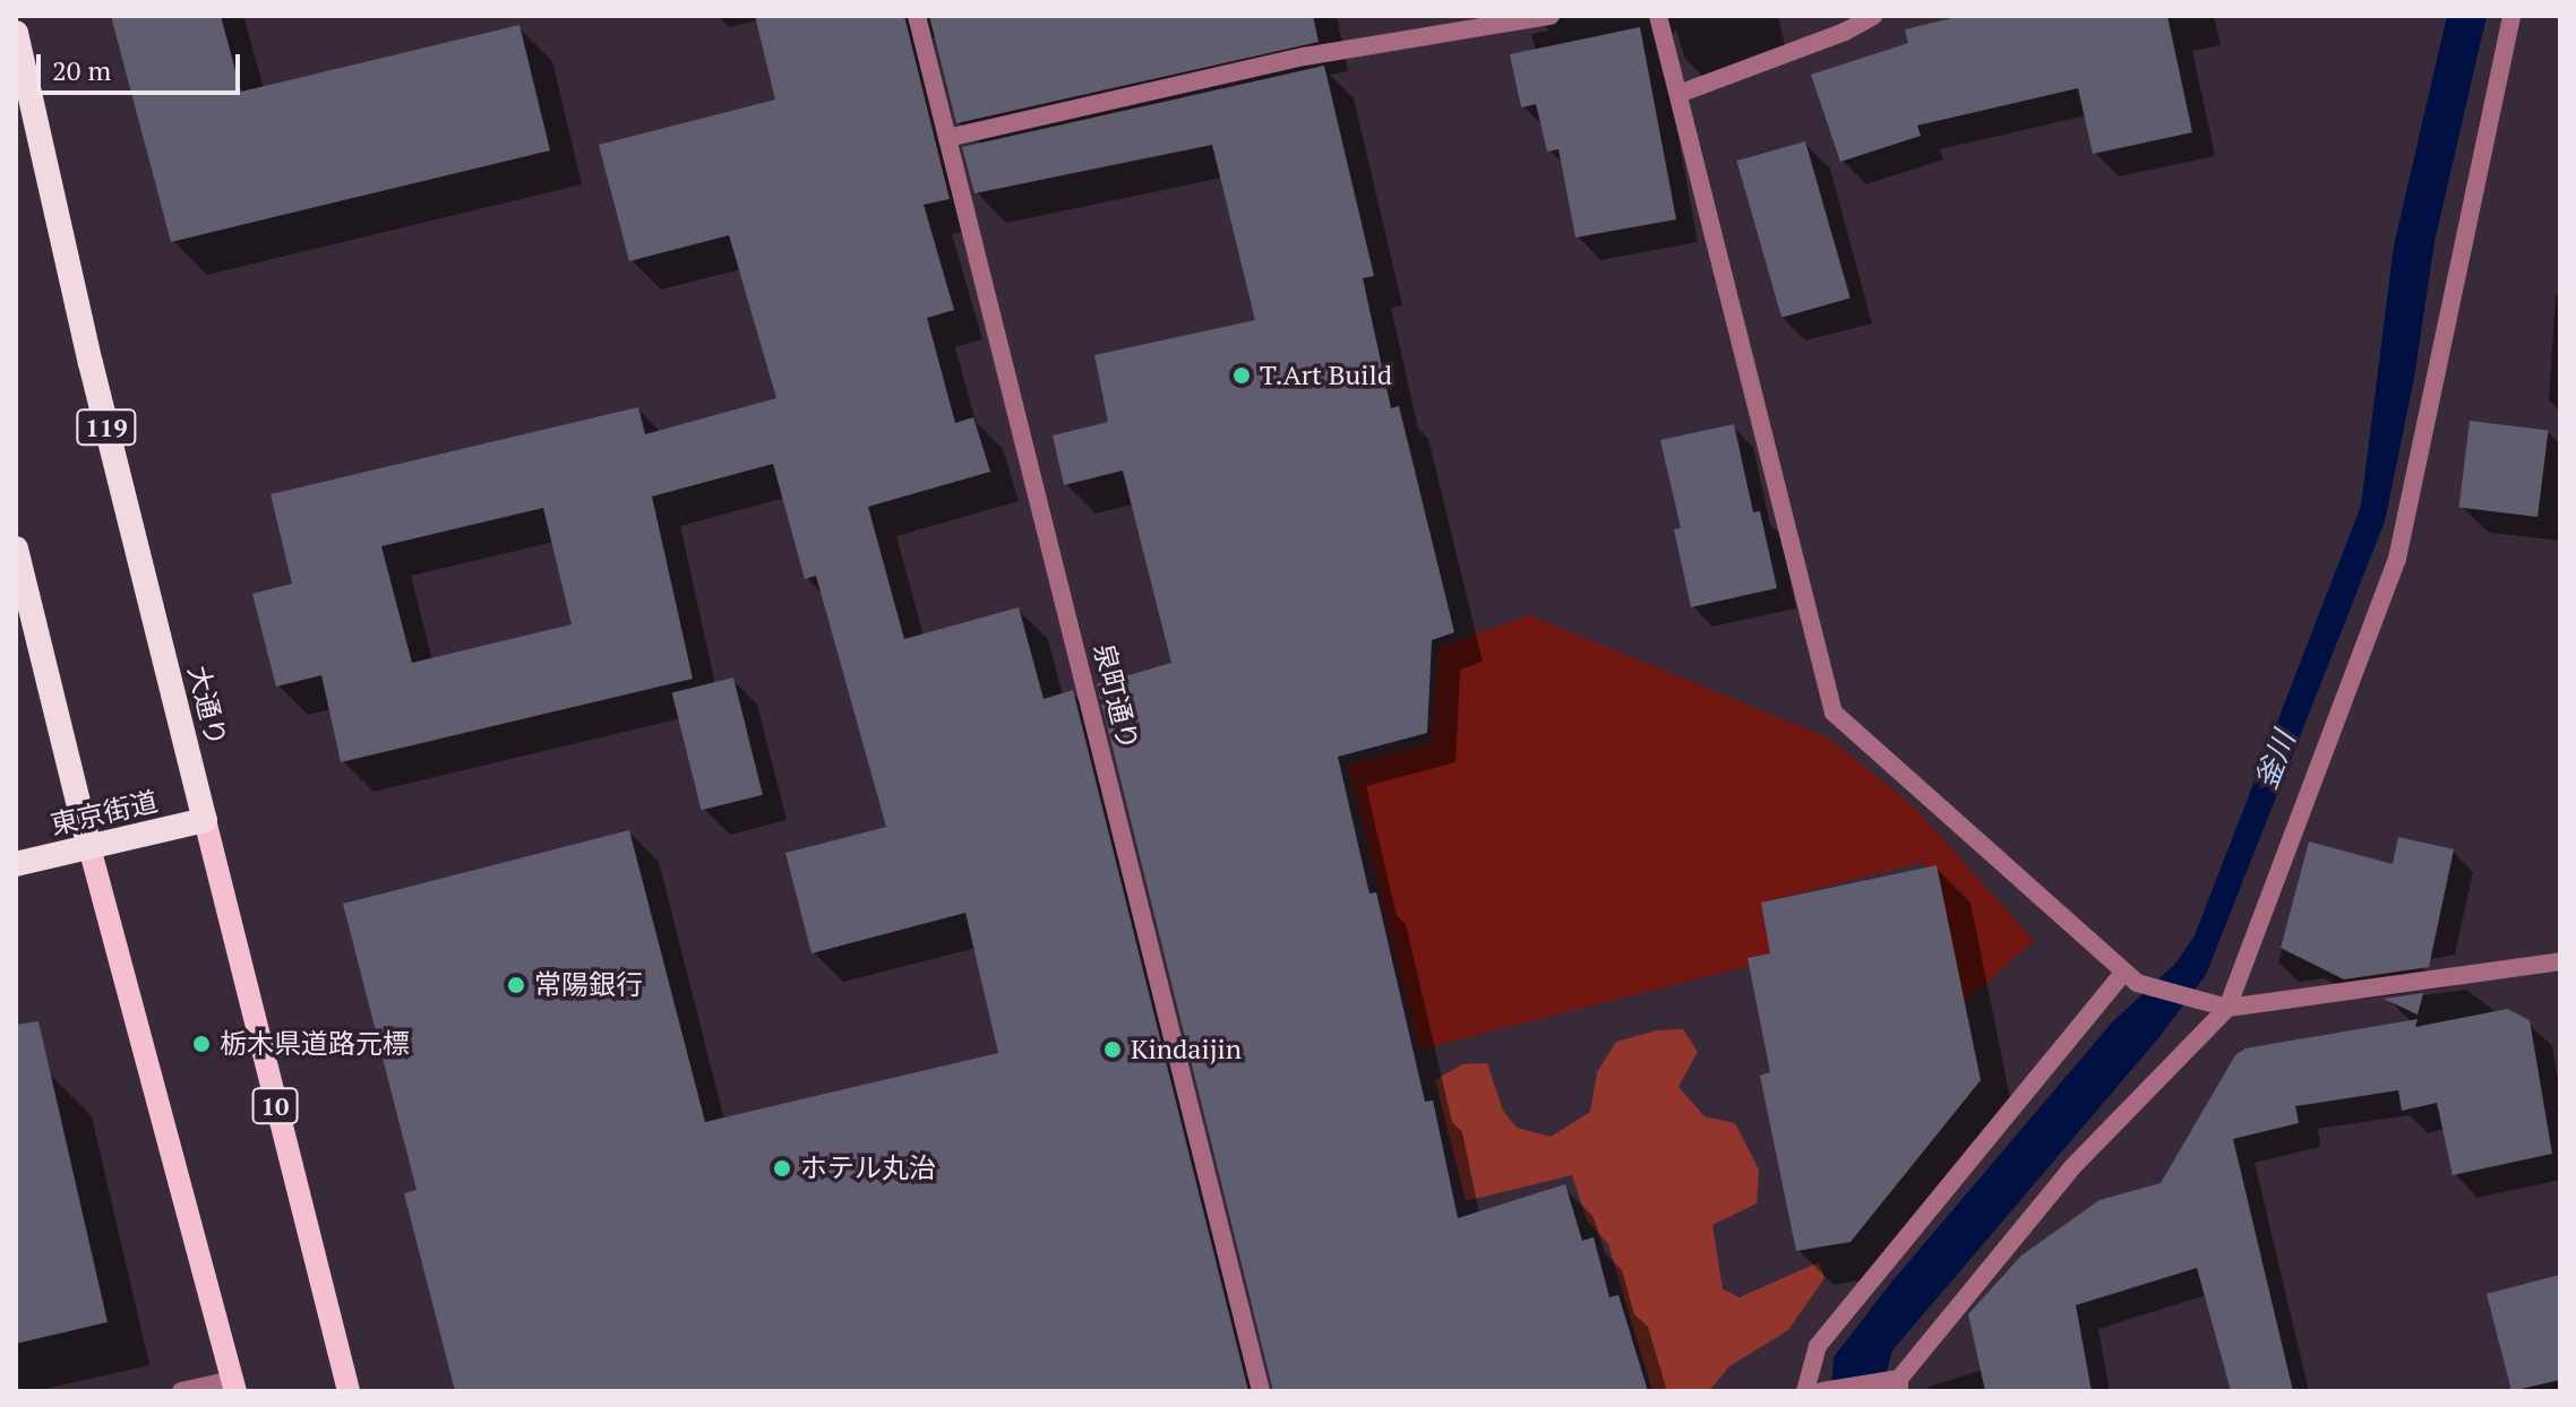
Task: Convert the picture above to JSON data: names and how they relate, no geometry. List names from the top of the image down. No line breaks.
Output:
{"streets":{"highway":["119","大通り","東京街道"],"main road":["10"],"street":["泉町通り"]},"crossings":[["大通り","東京街道"]],"water":["釜川"],"places":["T.Art Build","常陽銀行","栃木県道路元標","Kindaijin","ホテル丸治"],"scale_bar":"20 m"}
